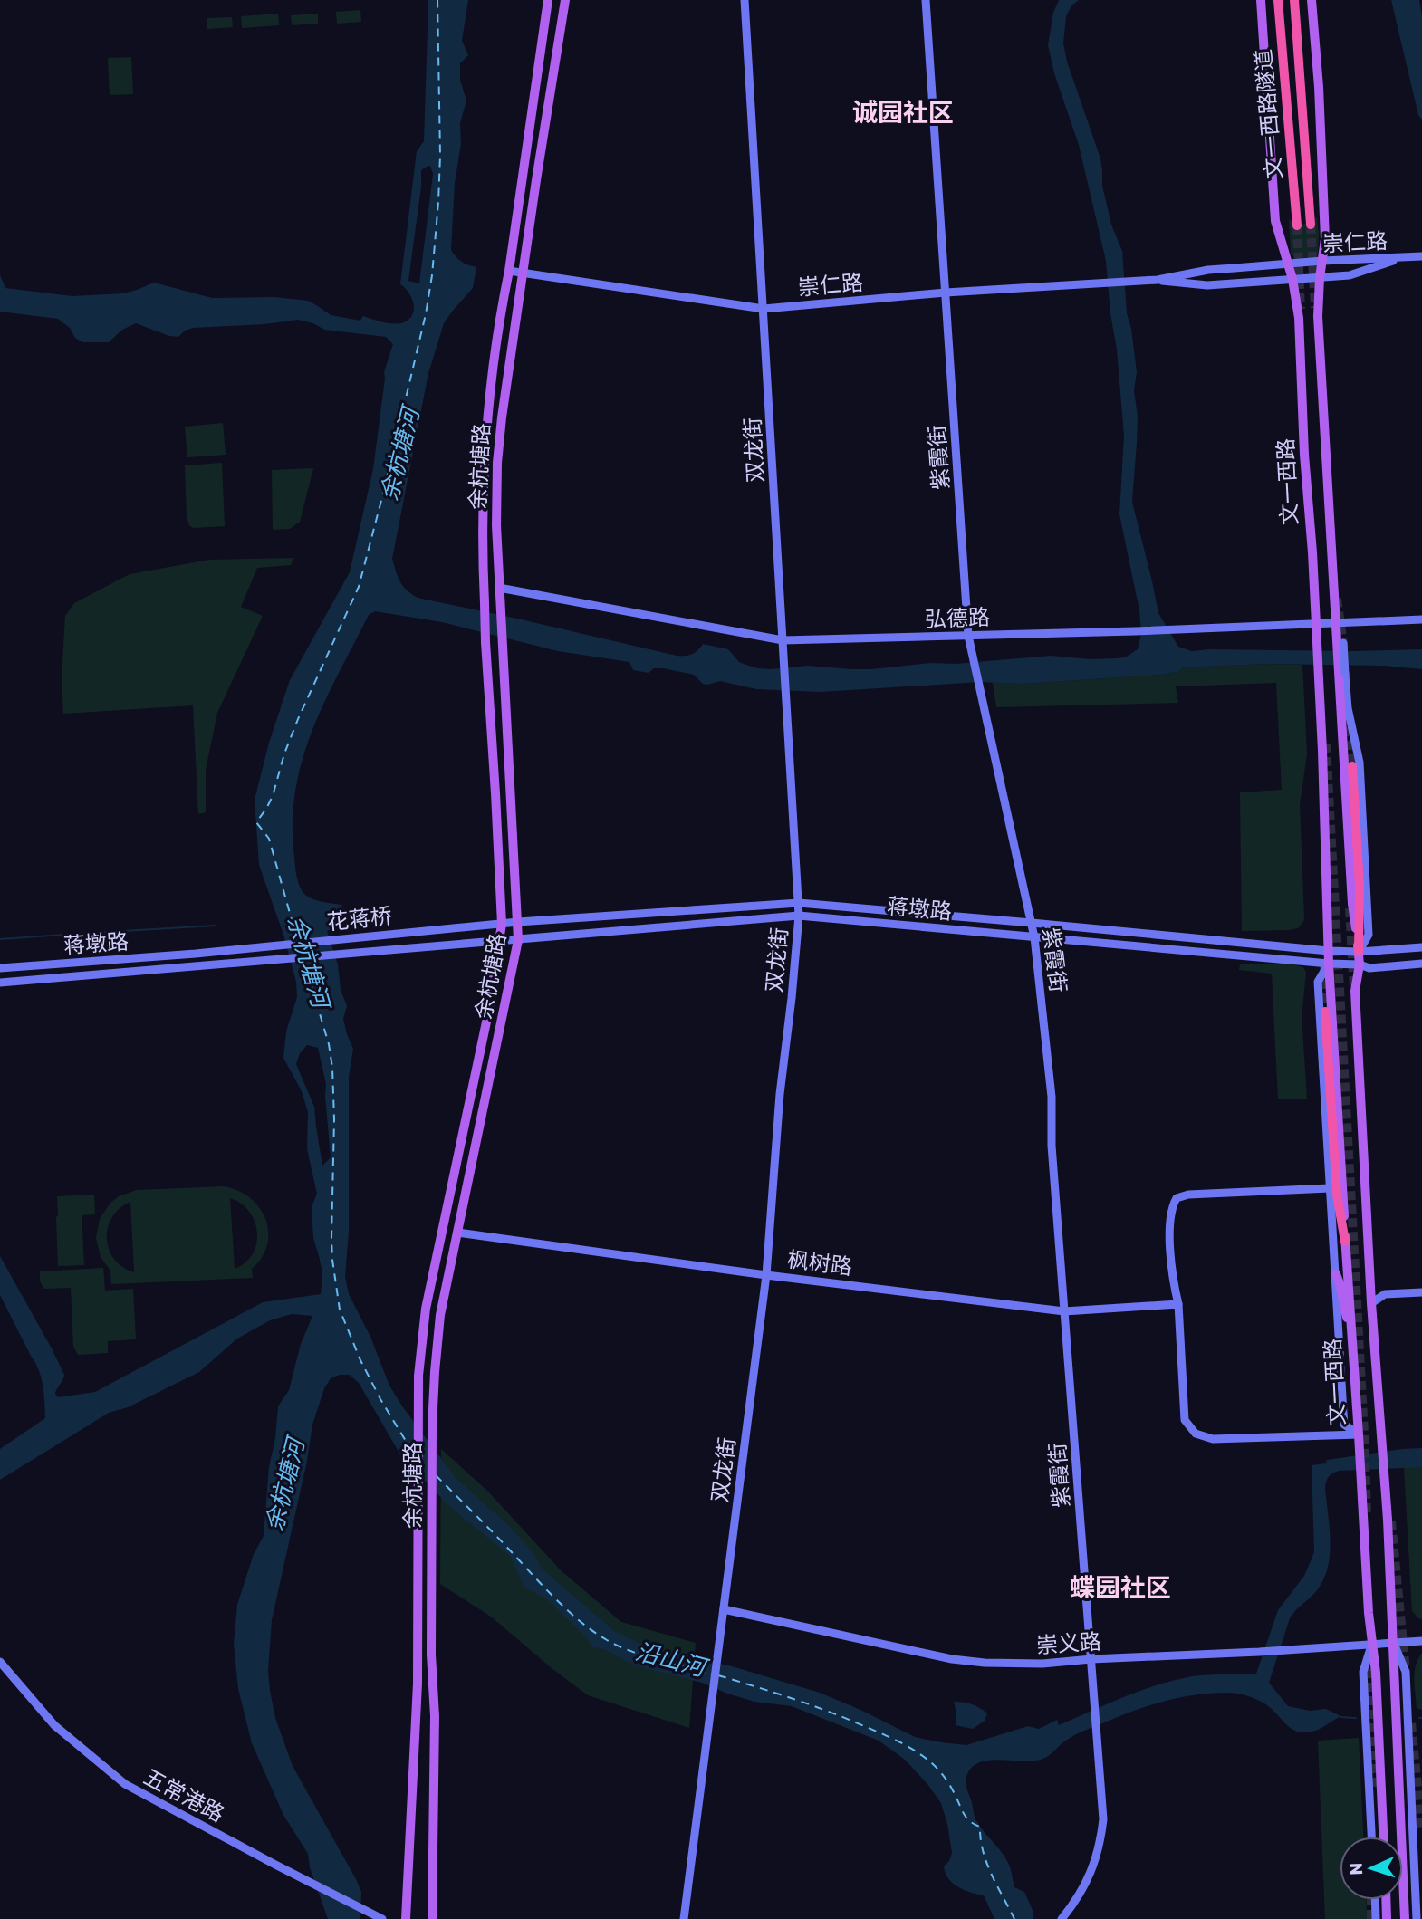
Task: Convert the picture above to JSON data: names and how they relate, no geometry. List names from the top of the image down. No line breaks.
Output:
{"streets":{"highway":["文一西路隧道"],"main road":["余杭塘路","文一西路"],"street":["崇仁路","双龙街","紫霞街","弘德路","蒋墩路","花蒋桥","枫树路","崇义路","五常港路"]},"crossings":[["崇仁路","双龙街"],["崇仁路","紫霞街"],["崇仁路","余杭塘路"],["崇仁路","文一西路"],["双龙街","弘德路"],["双龙街","蒋墩路"],["双龙街","枫树路"],["双龙街","崇义路"],["紫霞街","弘德路"],["紫霞街","蒋墩路"],["紫霞街","枫树路"],["紫霞街","崇义路"],["余杭塘路","弘德路"],["余杭塘路","蒋墩路"],["余杭塘路","枫树路"],["文一西路","弘德路"],["文一西路","蒋墩路"],["文一西路","崇义路"],["蒋墩路","花蒋桥"]],"districts":["诚园社区","蝶园社区"],"water":["余杭塘河","沿山河"],"north":"left"}
